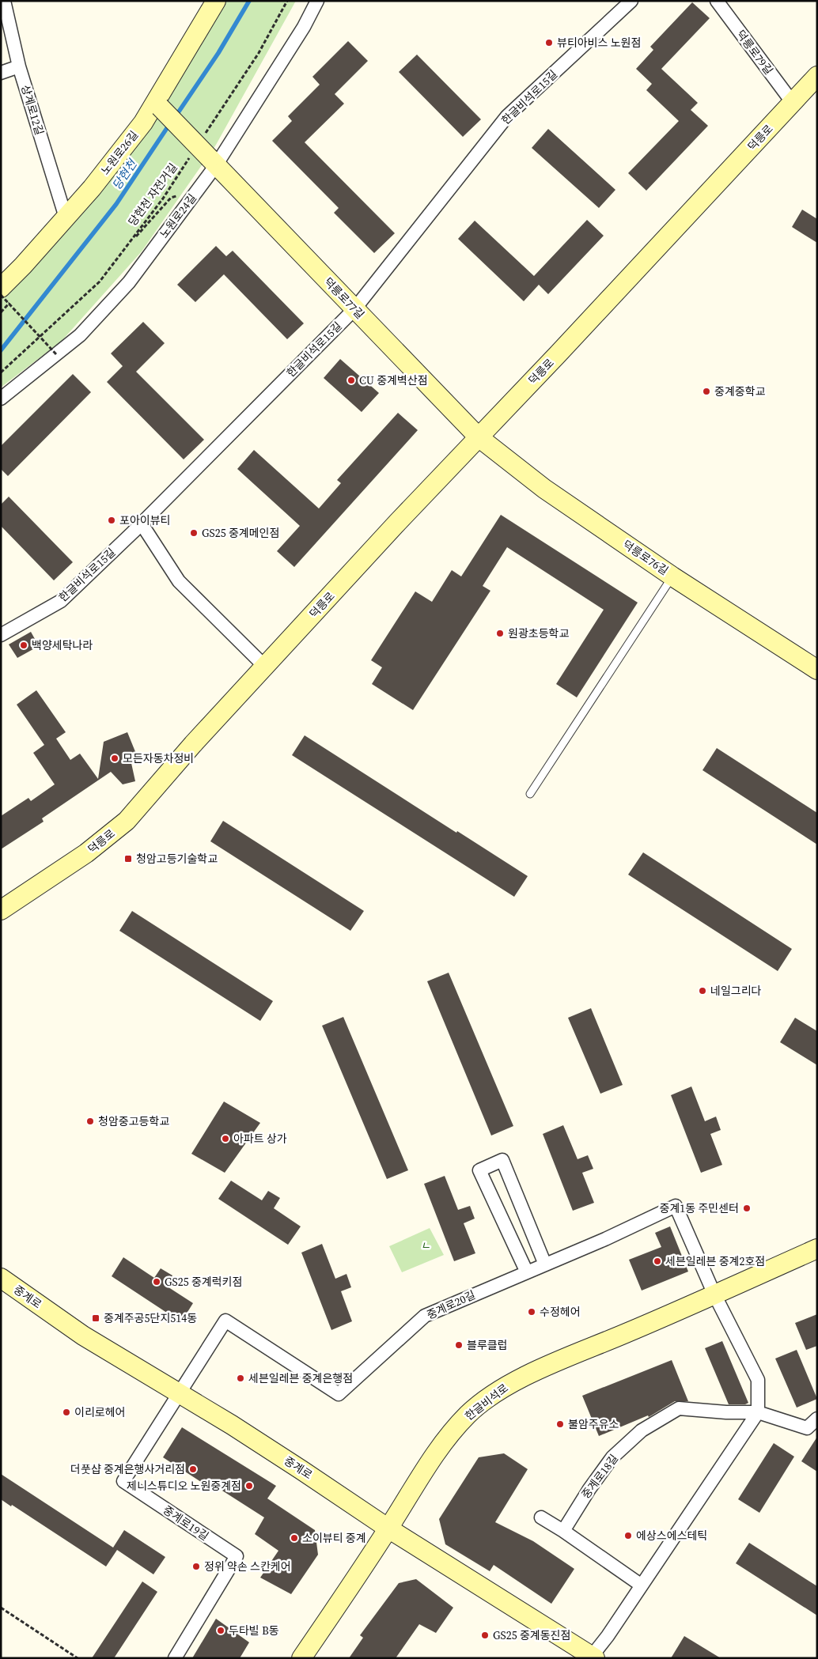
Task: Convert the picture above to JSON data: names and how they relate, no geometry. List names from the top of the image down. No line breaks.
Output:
{"streets":{"main road":["덕릉로","노원로26길","덕릉로77길","덕릉로76길","중계로","한글비석로"],"street":["덕릉로79길","한글비석로15길","상계로12길","노원로24길","중계로20길","중계로18길","중계로19길"],"path":["당현천 자전거길"]},"crossings":[["덕릉로79길","덕릉로"],["한글비석로15길","덕릉로77길"],["상계로12길","노원로26길"],["덕릉로","덕릉로77길"],["덕릉로","덕릉로76길"],["노원로26길","덕릉로77길"],["당현천 자전거길","노원로24길"],["당현천 자전거길","덕릉로77길"],["노원로24길","덕릉로77길"],["덕릉로77길","덕릉로76길"],["중계로","중계로20길"],["중계로","한글비석로"],["중계로","중계로19길"],["중계로20길","한글비석로"],["중계로20길","중계로19길"]],"water":["당현천"],"parks":["ㄴ"],"places":{"other":["뷰티아비스 노원점","CU 중계벽산점","중계중학교","포아이뷰티","GS25 중계메인점","원광초등학교","백양세탁나라","모든자동차정비","네일그리다","청암중고등학교","아파트 상가","중계1동 주민센터","세븐일레븐 중계2호점","GS25 중계럭키점","수정헤어","블루클럽","세븐일레븐 중계은행점","이리로헤어","불암주유소","더풋샵 중계은행사거리점","제니스튜디오 노원중계점","에상스에스테틱","소이뷰티 중계","정위 약손 스칸케어","두타빌 B동","GS25 중계동진점"],"transit":["청암고등기술학교","중계주공5단지514동"]}}
